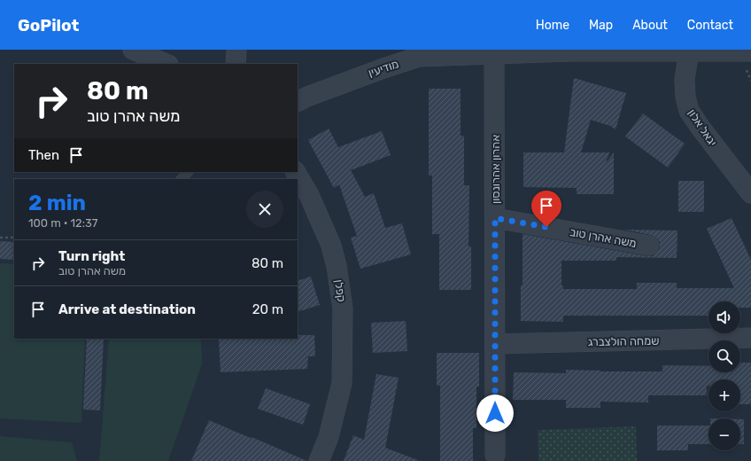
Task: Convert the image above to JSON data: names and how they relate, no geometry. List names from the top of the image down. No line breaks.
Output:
{"streets":{"street":["מודיעין","יגאל אלון","אהרון אהרונסון","משה אהרן טוב","קפלן","שמחה הולצברג"]},"crossings":[["מודיעין","יגאל אלון"],["מודיעין","אהרון אהרונסון"],["אהרון אהרונסון","משה אהרן טוב"],["אהרון אהרונסון","שמחה הולצברג"]],"page":{"header":"GoPilot","nav":["Home","Map","About","Contact"],"turn":["80 m","משה אהרן טוב"],"then":"Then","heading":["2 min","100 m · 12:37"],"list":[{"name":"Turn right","note":"משה אהרן טוב","value":"80 m"},{"name":"Arrive at destination","value":"20 m"}],"map_buttons":["+","−"]}}
